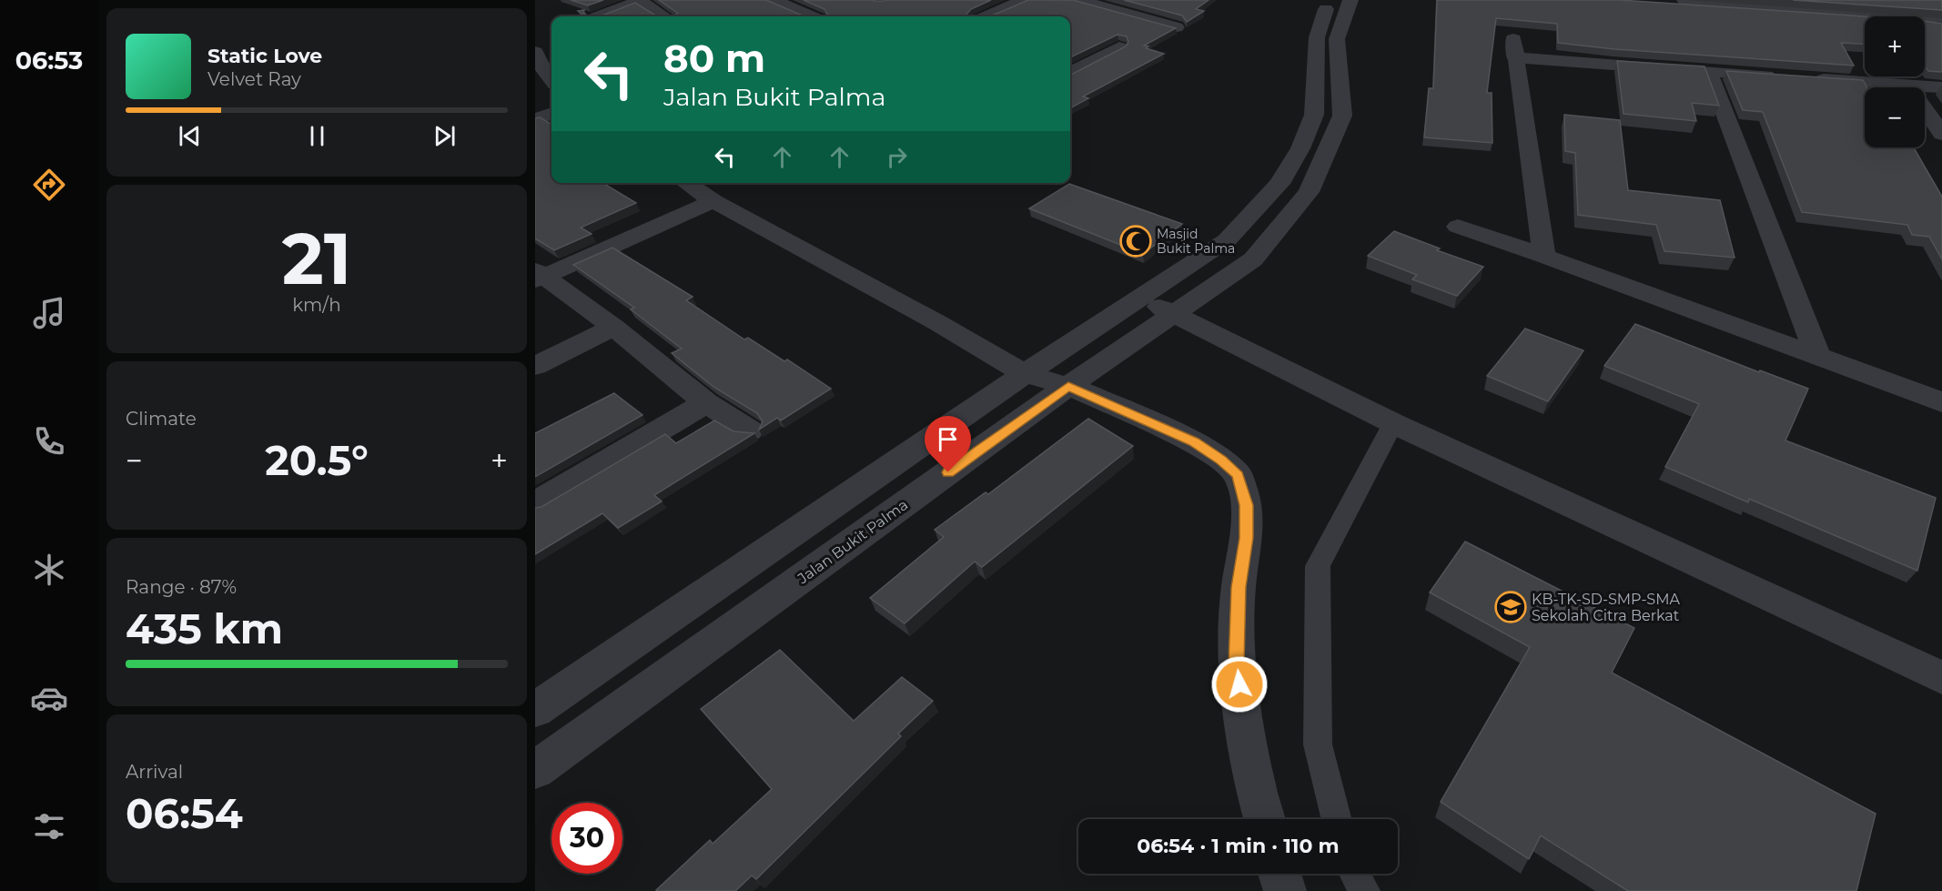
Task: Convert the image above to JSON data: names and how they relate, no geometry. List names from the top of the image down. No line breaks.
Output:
{"streets":{"street":["Jalan Bukit Palma"]},"places":{"mosque":["Masjid Bukit Palma"],"school or university":["KB-TK-SD-SMP-SMA Sekolah Citra Berkat"]},"page":{"tabs":"06:53","map_buttons":["+","−"],"turn":["80 m","Jalan Bukit Palma"],"song":["Static Love","Velvet Ray"],"tile":[["21","km/h"],"Climate",["Range · 87%","435 km"],["Arrival","06:54"]],"heat":["−","20.5°","+"],"limit":"30","trip":"06:54 · 1 min · 110 m"}}
